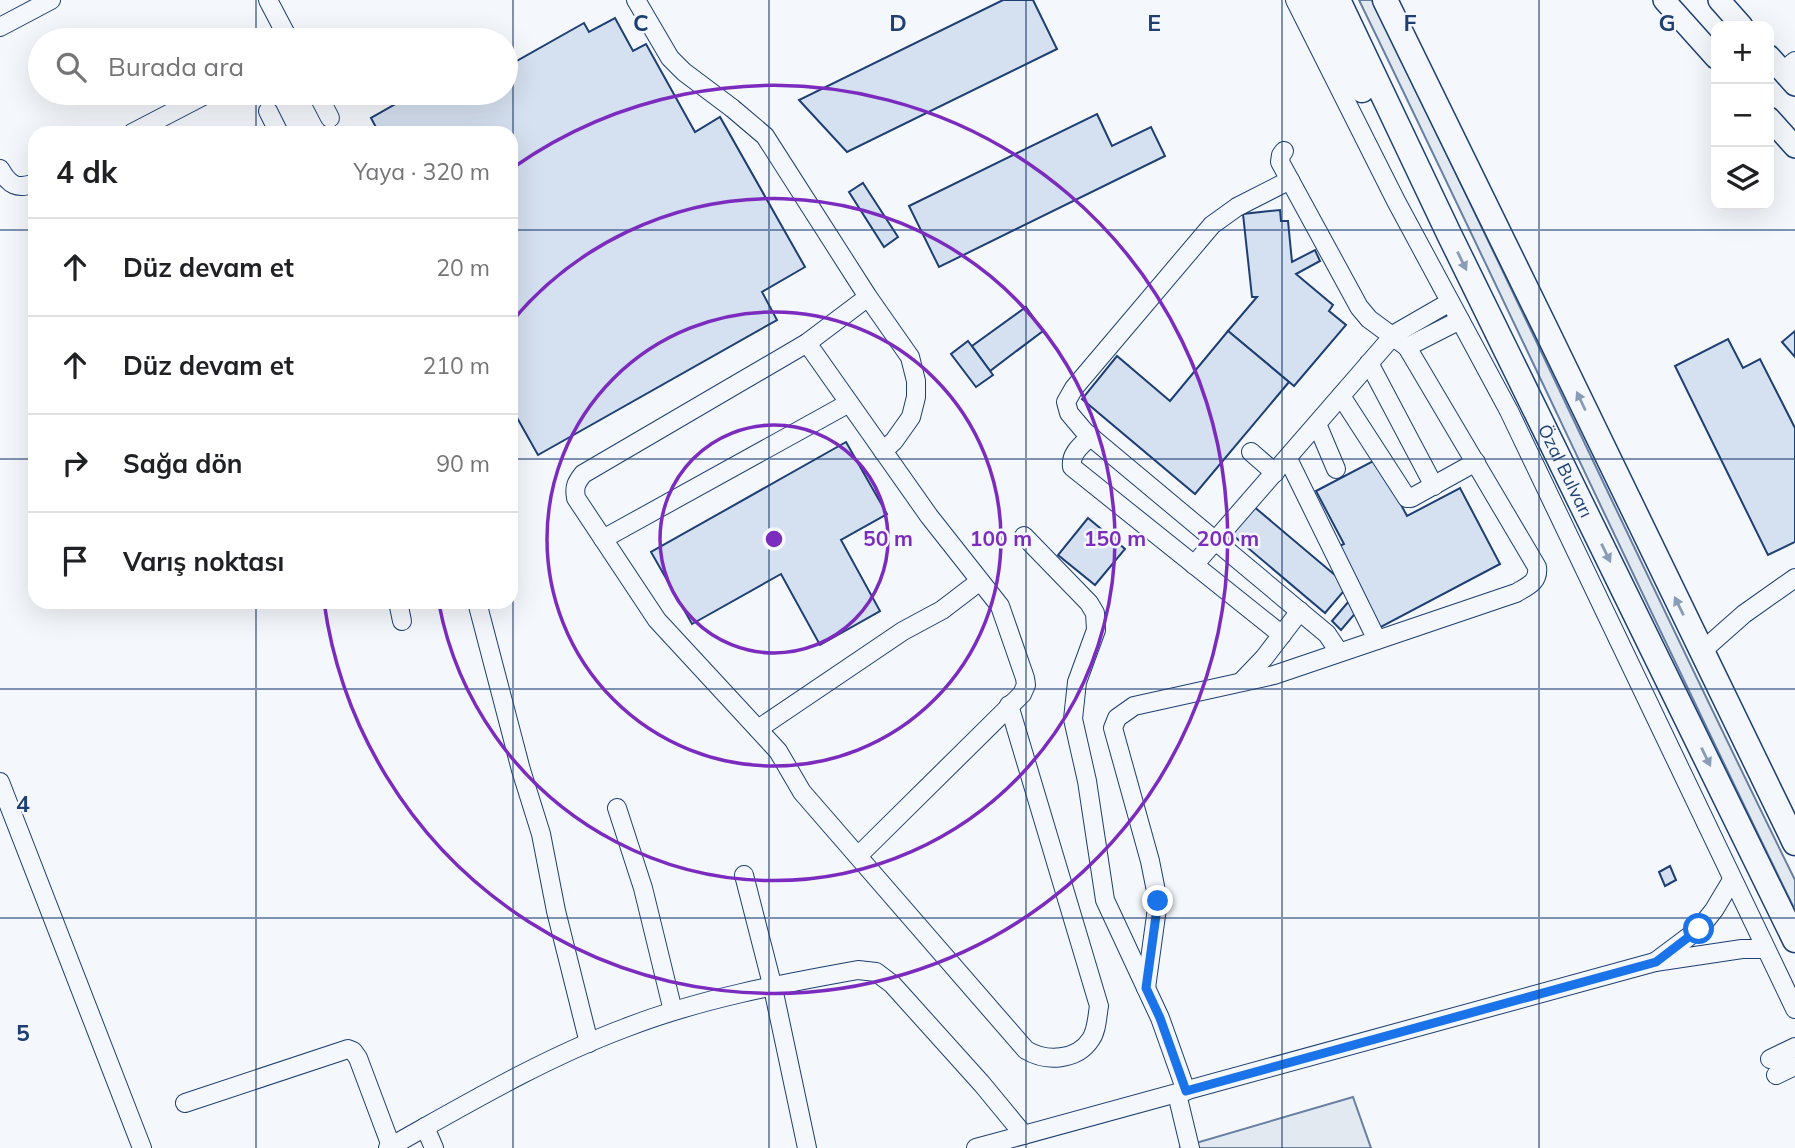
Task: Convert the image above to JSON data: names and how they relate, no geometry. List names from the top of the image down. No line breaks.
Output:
{"streets":{"highway":["Özal Bulvarı"]},"page":{"map_buttons":["+","−"],"search":"Burada ara","heading":["4 dk","Yaya · 320 m"],"list":[["Düz devam et","20 m"],["Düz devam et","210 m"],["Sağa dön","90 m"],"Varış noktası"]},"grid":{"columns":["C","D","E","F","G"],"rows":["4","5"]},"rings":["50 m","100 m","150 m","200 m"]}
